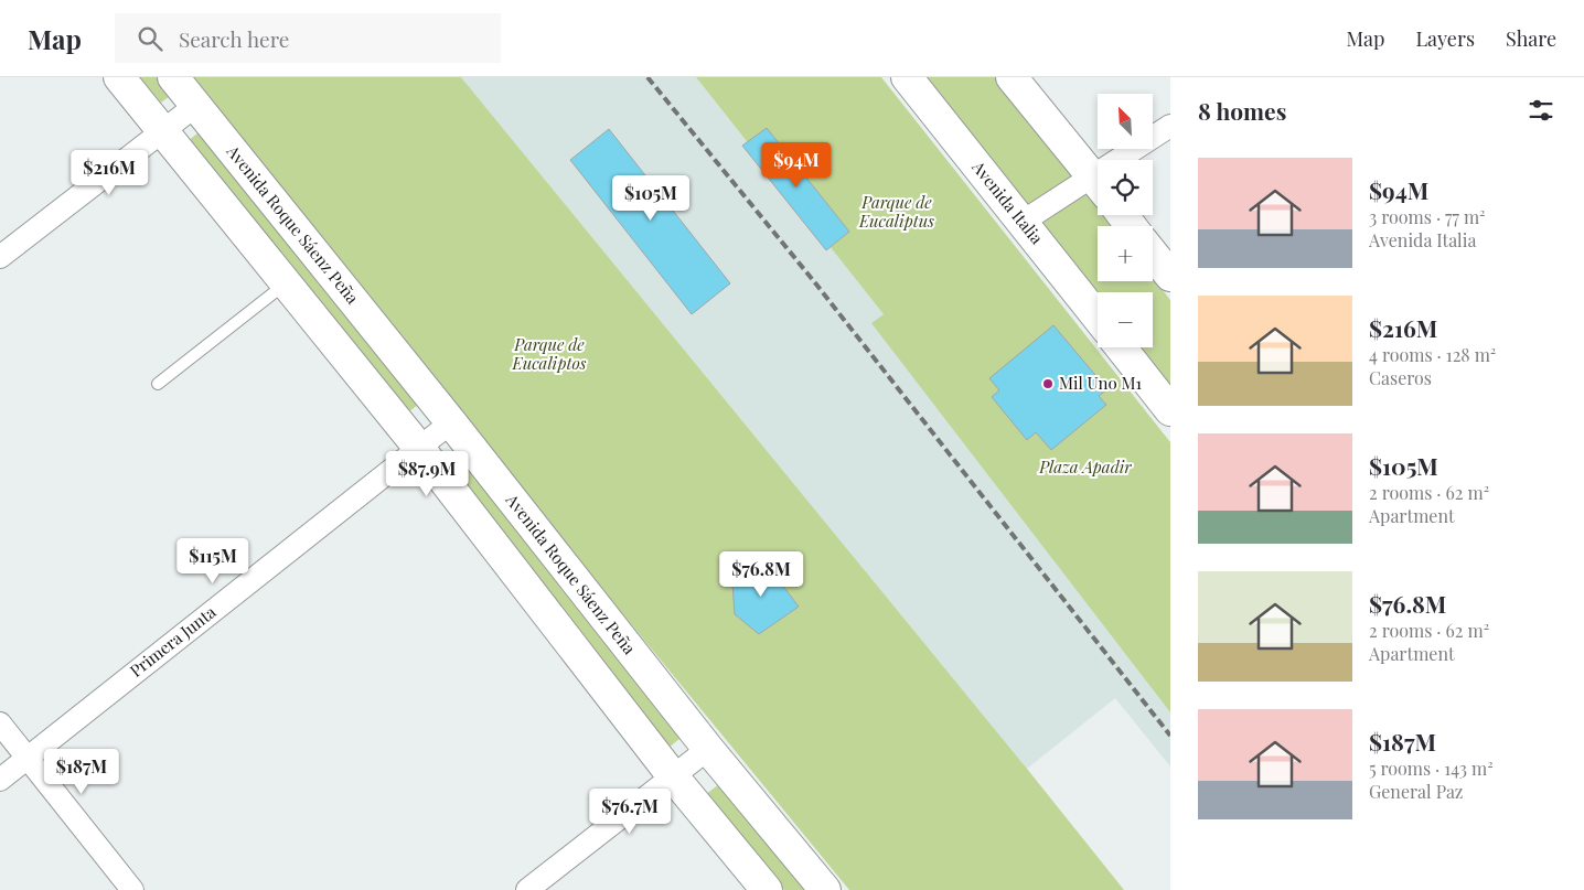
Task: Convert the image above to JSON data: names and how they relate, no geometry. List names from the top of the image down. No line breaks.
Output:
{"streets":{"street":["Avenida Italia","Avenida Roque Sáenz Peña","Primera Junta"]},"crossings":[["Avenida Roque Sáenz Peña","Primera Junta"]],"parks":["Parque de Eucaliptus","Parque de Eucaliptos","Plaza Apadir"],"places":["Mil Uno M1"],"north":"top left","page":{"header":"Map","search":"Search here","nav":["Map","Layers","Share"],"heading":"8 homes","map_buttons":["+","−"],"price":["$94M","$216M","$105M","$87.9M","$115M","$76.8M","$187M","$76.7M"],"list":[{"name":"$94M","note":"3 rooms · 77 m² · Avenida Italia"},{"name":"$216M","note":"4 rooms · 128 m² · Caseros"},{"name":"$105M","note":"2 rooms · 62 m² · Apartment"},{"name":"$76.8M","note":"2 rooms · 62 m² · Apartment"},{"name":"$187M","note":"5 rooms · 143 m² · General Paz"}]}}
